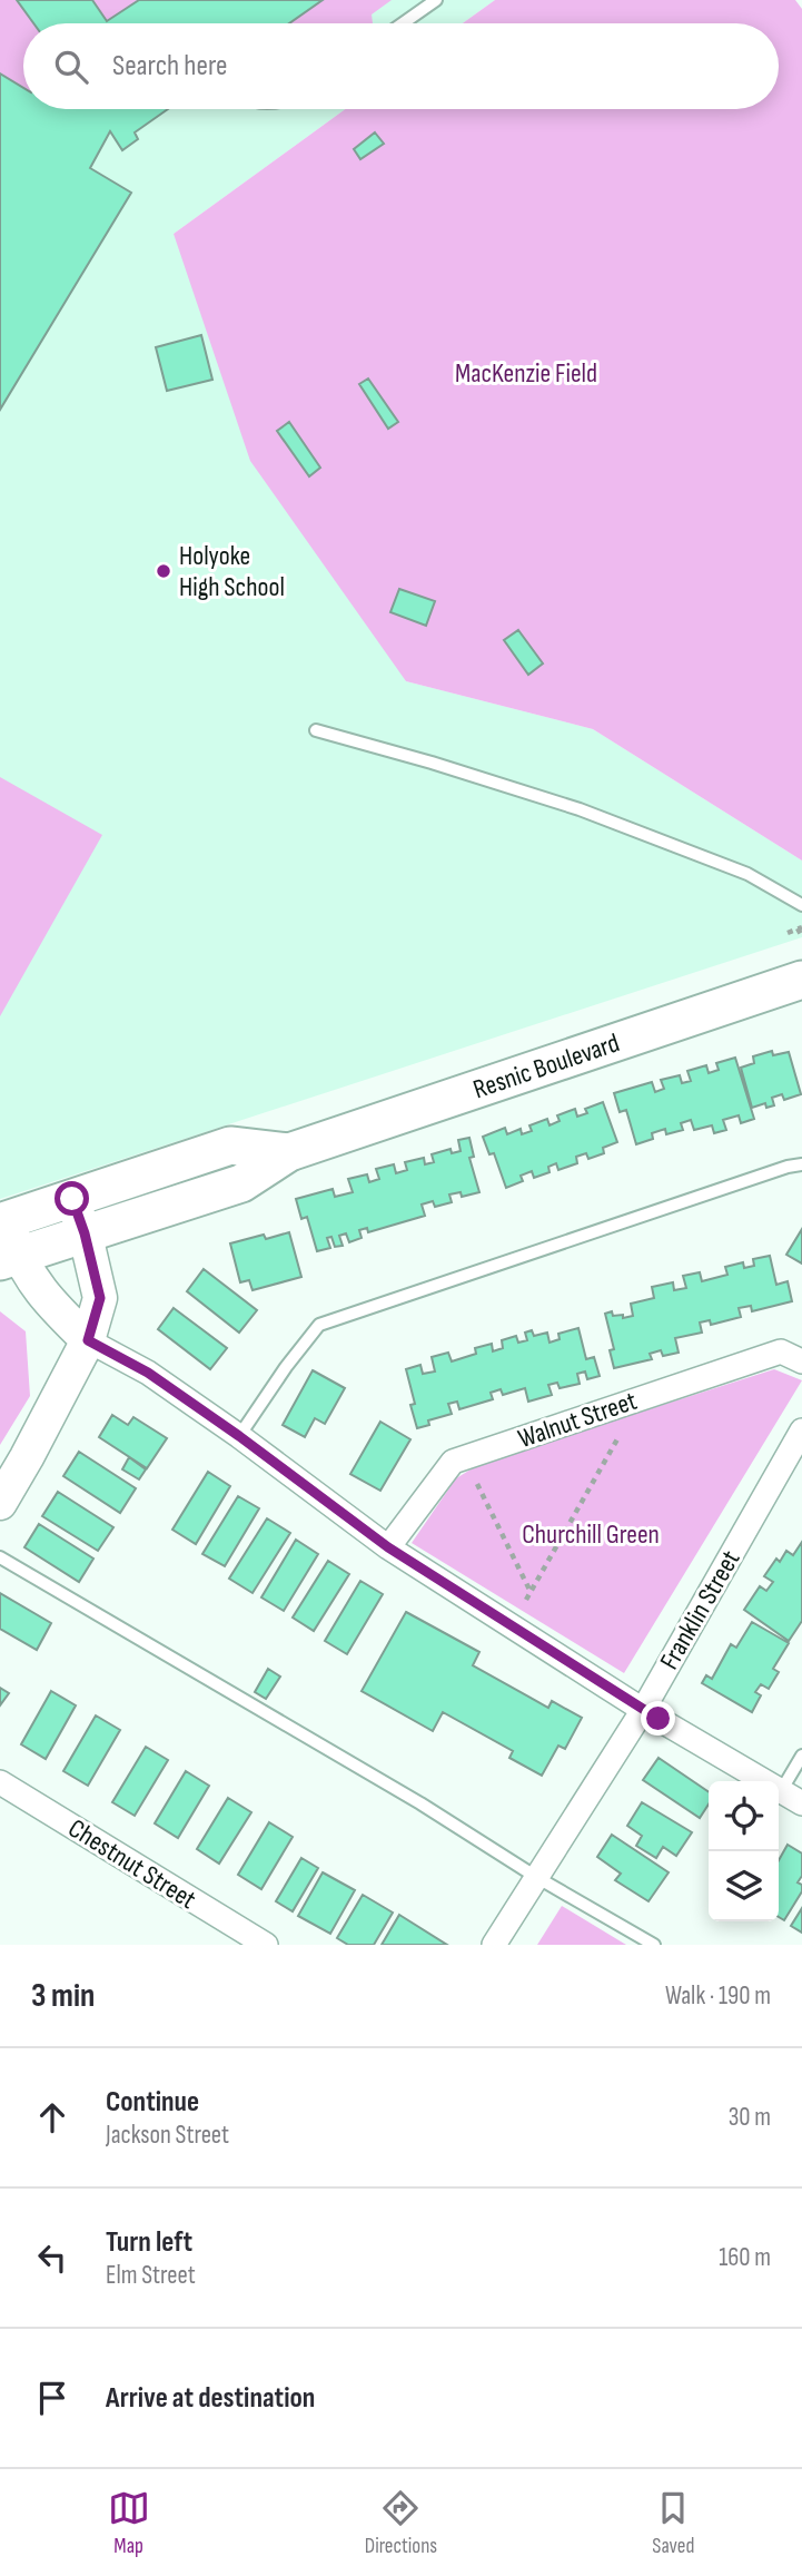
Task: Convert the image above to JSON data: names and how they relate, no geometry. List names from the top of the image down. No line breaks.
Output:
{"streets":{"main road":["Resnic Boulevard"],"street":["Walnut Street","Franklin Street","Chestnut Street"]},"parks":["MacKenzie Field","Churchill Green"],"places":["Holyoke High School"],"page":{"search":"Search here","heading":["3 min","Walk · 190 m"],"list":[["Continue","Jackson Street","30 m"],["Turn left","Elm Street","160 m"],"Arrive at destination"],"nav":["Map","Directions","Saved"]}}
